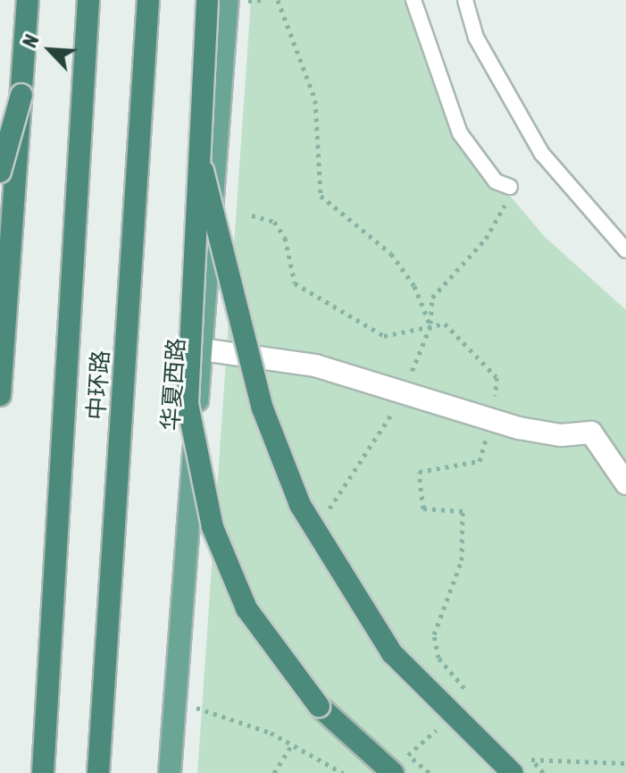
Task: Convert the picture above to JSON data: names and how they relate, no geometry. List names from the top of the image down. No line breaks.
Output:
{"streets":{"highway":["中环路"],"main road":["华夏西路"]},"north":"top left"}
